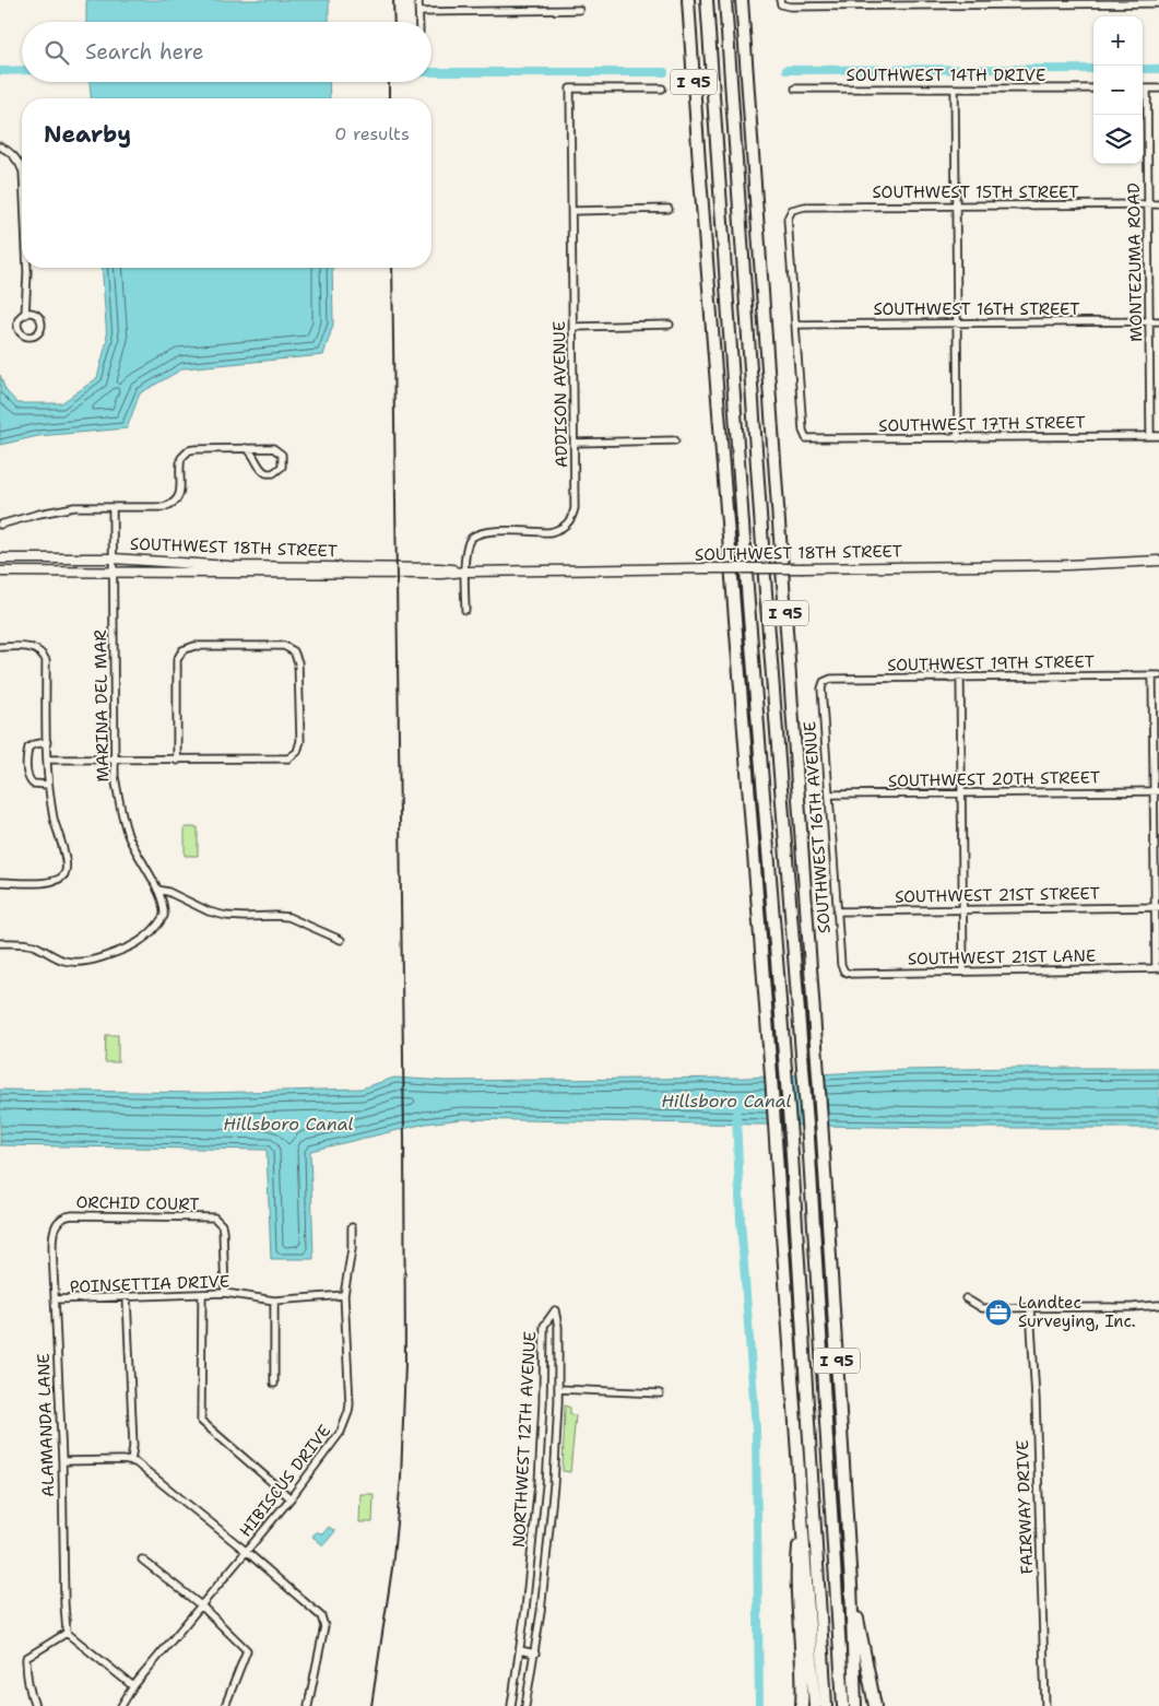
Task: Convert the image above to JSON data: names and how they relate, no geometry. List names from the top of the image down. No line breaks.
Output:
{"streets":{"highway":["I 95"],"main road":["SOUTHWEST 18TH STREET"],"street":["SOUTHWEST 14TH DRIVE","SOUTHWEST 15TH STREET","MONTEZUMA ROAD","SOUTHWEST 16TH STREET","ADDISON AVENUE","SOUTHWEST 17TH STREET","SOUTHWEST 19TH STREET","MARINA DEL MAR","SOUTHWEST 20TH STREET","SOUTHWEST 16TH AVENUE","SOUTHWEST 21ST STREET","SOUTHWEST 21ST LANE","ORCHID COURT","POINSETTIA DRIVE","ALAMANDA LANE","NORTHWEST 12TH AVENUE","HIBISCUS DRIVE","FAIRWAY DRIVE"]},"crossings":[["SOUTHWEST 15TH STREET","MONTEZUMA ROAD"],["SOUTHWEST 15TH STREET","SOUTHWEST 16TH STREET"],["SOUTHWEST 15TH STREET","SOUTHWEST 17TH STREET"],["MONTEZUMA ROAD","SOUTHWEST 16TH STREET"],["MONTEZUMA ROAD","SOUTHWEST 17TH STREET"],["SOUTHWEST 16TH STREET","SOUTHWEST 17TH STREET"],["ADDISON AVENUE","SOUTHWEST 18TH STREET"],["SOUTHWEST 18TH STREET","MARINA DEL MAR"],["SOUTHWEST 19TH STREET","SOUTHWEST 16TH AVENUE"],["SOUTHWEST 20TH STREET","SOUTHWEST 16TH AVENUE"],["SOUTHWEST 16TH AVENUE","SOUTHWEST 21ST STREET"],["SOUTHWEST 16TH AVENUE","SOUTHWEST 21ST LANE"],["ORCHID COURT","POINSETTIA DRIVE"],["ORCHID COURT","ALAMANDA LANE"],["POINSETTIA DRIVE","ALAMANDA LANE"],["POINSETTIA DRIVE","HIBISCUS DRIVE"]],"water":["Hillsboro Canal"],"places":{"office":["Landtec Surveying, Inc."]},"page":{"map_buttons":["+","−"],"search":"Search here","heading":["Nearby","0 results"]}}
